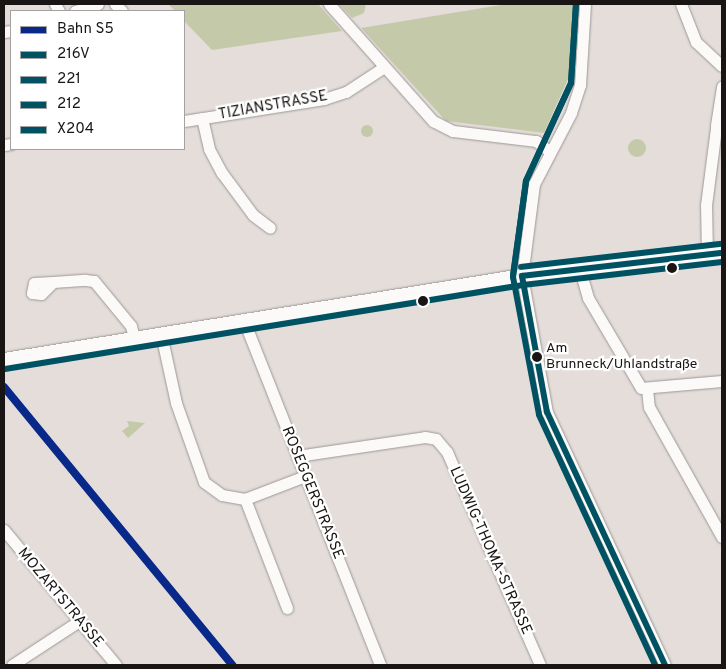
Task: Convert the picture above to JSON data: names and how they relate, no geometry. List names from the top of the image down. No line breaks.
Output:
{"streets":{"street":["TIZIANSTRASSE","ROSEGGERSTRASSE","LUDWIG-THOMA-STRASSE","MOZARTSTRASSE"]},"crossings":[["ROSEGGERSTRASSE","LUDWIG-THOMA-STRASSE"]],"places":["Am Brunneck/Uhlandstraße"],"lines":["transit line 221","transit line 212","transit line 216V","transit line X204","rail line S5"],"legend":["Bahn S5","216V","221","212","X204"]}
